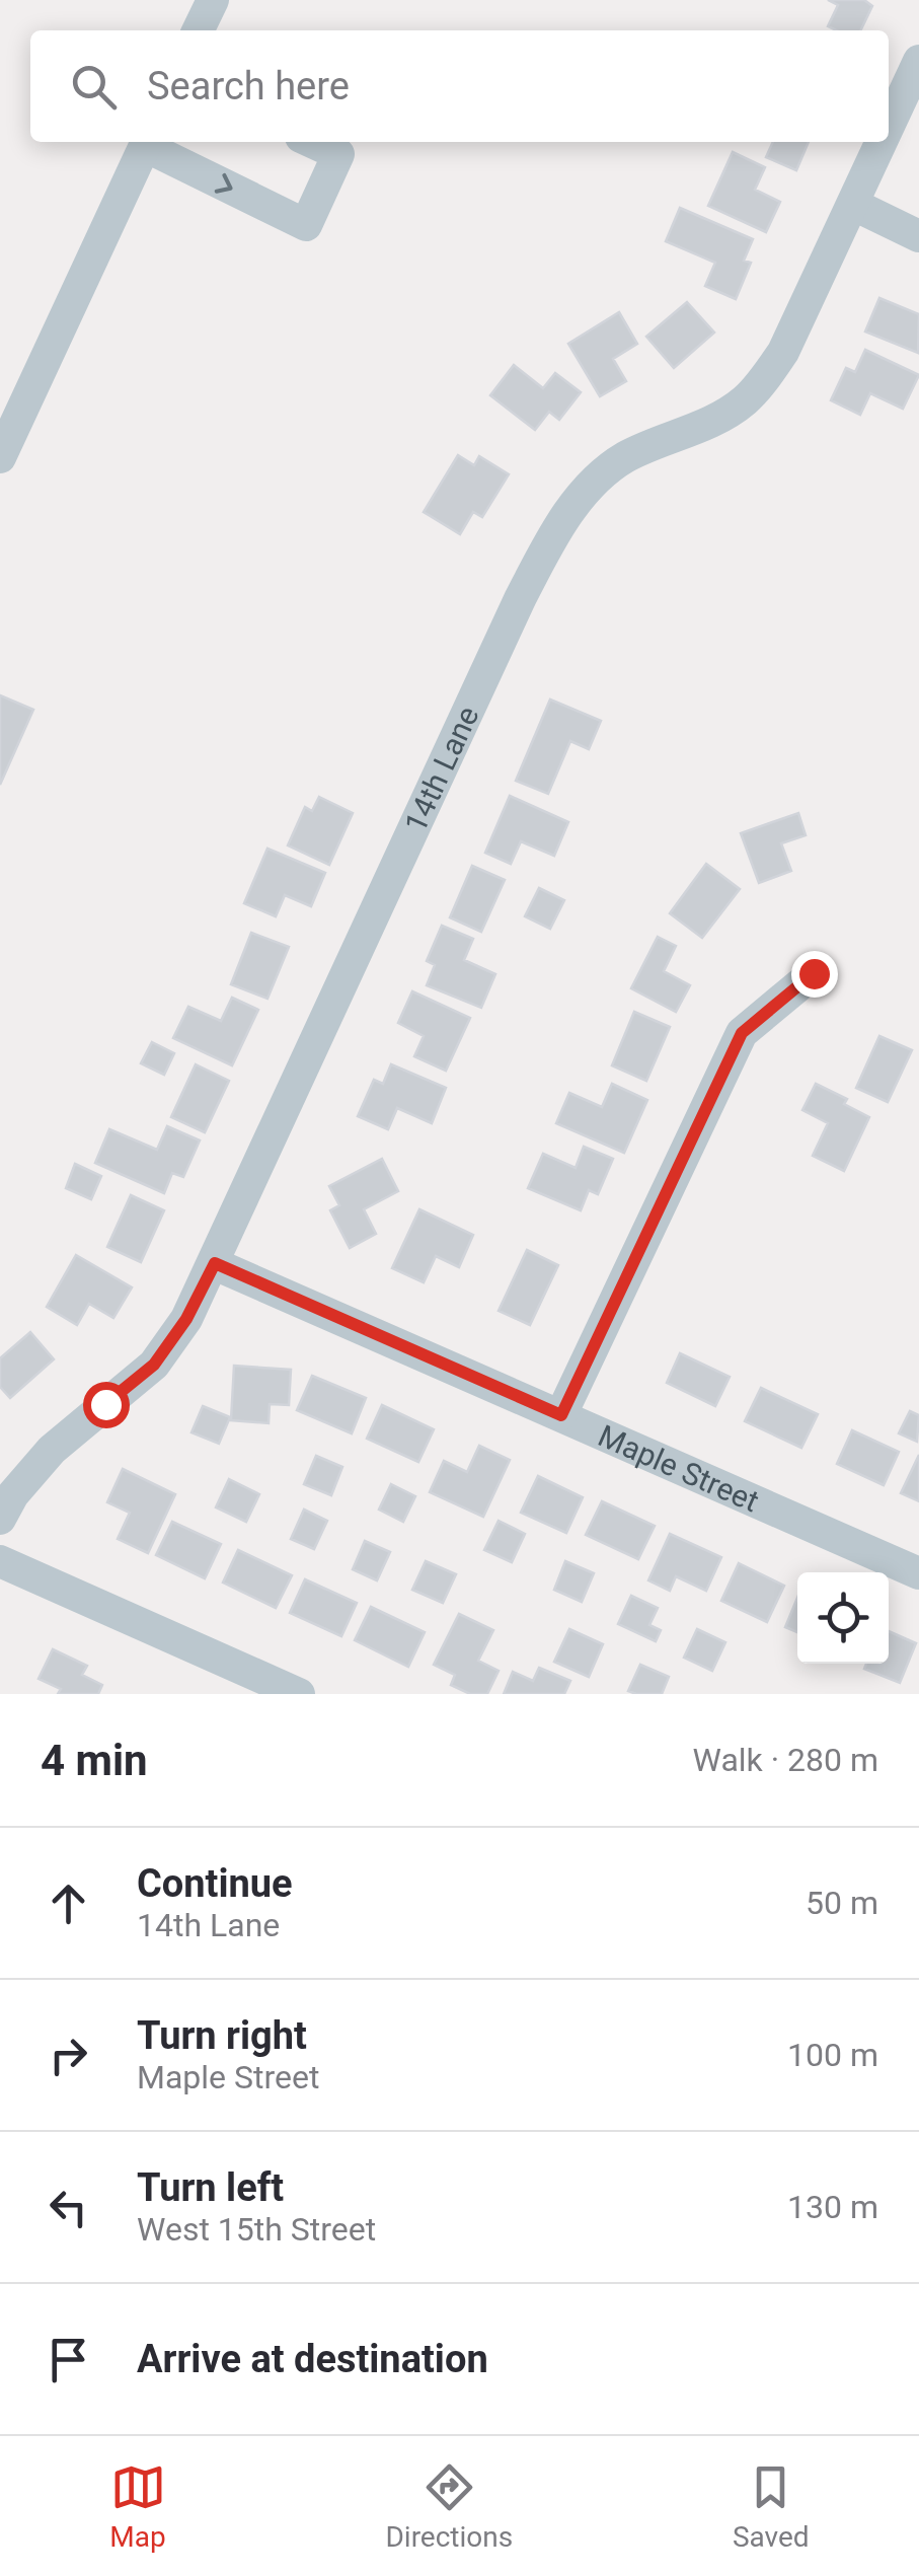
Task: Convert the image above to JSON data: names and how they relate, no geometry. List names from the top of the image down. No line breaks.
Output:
{"streets":{"street":["14th Lane","Maple Street"]},"crossings":[["14th Lane","Maple Street"]],"page":{"search":"Search here","heading":["4 min","Walk · 280 m"],"list":[["Continue","14th Lane","50 m"],["Turn right","Maple Street","100 m"],["Turn left","West 15th Street","130 m"],"Arrive at destination"],"nav":["Map","Directions","Saved"]}}
